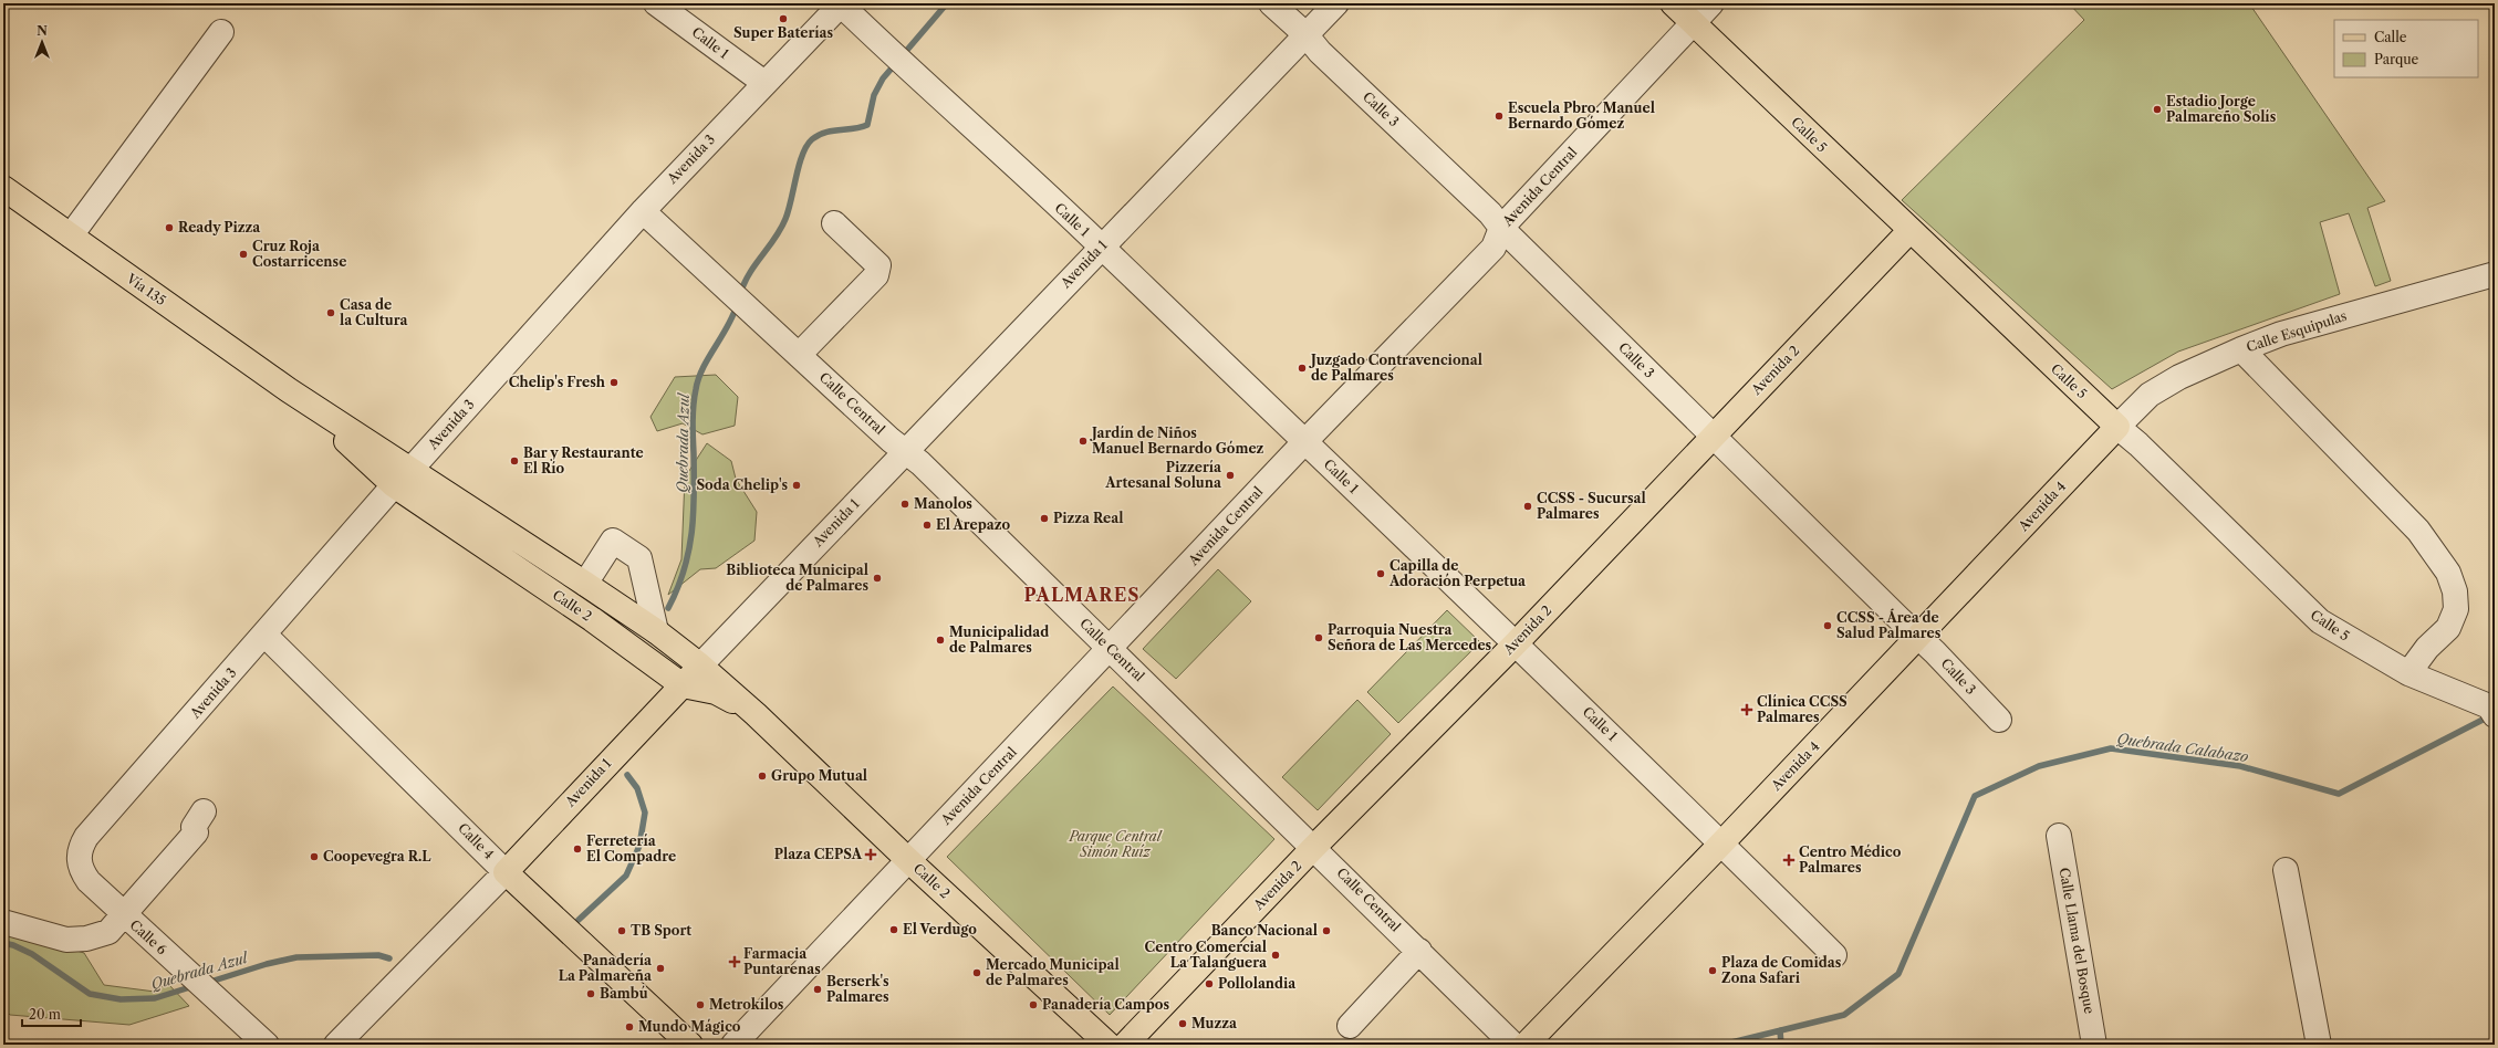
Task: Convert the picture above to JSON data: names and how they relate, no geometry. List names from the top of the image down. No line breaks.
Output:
{"streets":{"main road":["Calle 5","Avenida 1","Vía 135","Avenida 2","Avenida 4","Calle 2","Calle 4"],"street":["Calle 1","Calle 3","Avenida 3","Avenida Central","Calle Esquipulas","Calle Central","Calle 6","Calle Llama del Bosque"]},"crossings":[["Calle 1","Avenida 3"],["Calle 1","Avenida Central"],["Calle 1","Avenida 1"],["Calle 1","Avenida 2"],["Calle 1","Avenida 4"],["Calle 3","Avenida Central"],["Calle 3","Avenida 1"],["Calle 3","Avenida 2"],["Calle 3","Avenida 4"],["Calle 5","Avenida Central"],["Calle 5","Calle Esquipulas"],["Calle 5","Avenida 2"],["Calle 5","Avenida 4"],["Avenida 3","Vía 135"],["Avenida 3","Calle Central"],["Avenida 3","Calle 2"],["Avenida 3","Calle 4"],["Avenida 3","Calle 6"],["Avenida Central","Calle Central"],["Avenida Central","Calle 2"],["Avenida 1","Calle Central"],["Avenida 1","Calle 2"],["Avenida 1","Calle 4"],["Vía 135","Calle 2"],["Calle Esquipulas","Avenida 4"],["Avenida 2","Calle Central"]],"districts":["PALMARES"],"water":["Quebrada Azul","Quebrada Calabazo"],"parks":["Parque Central Simón Ruíz"],"places":{"other":["Super Baterías","Estadio Jorge Palmareño Solís","Escuela Pbro. Manuel Bernardo Gómez","Ready Pizza","Cruz Roja Costarricense","Casa de la Cultura","Juzgado Contravencional de Palmares","Chelip's Fresh","Jardín de Niños Manuel Bernardo Gómez","Bar y Restaurante El Río","Pizzería Artesanal Soluna","Soda Chelip's","Manolos","CCSS - Sucursal Palmares","Pizza Real","El Arepazo","Capilla de Adoración Perpetua","Biblioteca Municipal de Palmares","CCSS - Área de Salud Palmares","Parroquia Nuestra Señora de Las Mercedes","Municipalidad de Palmares","Grupo Mutual","Ferretería El Compadre","Coopevegra R.L","El Verdugo","TB Sport","Banco Nacional","Centro Comercial La Talanguera","Panadería La Palmareña","Plaza de Comidas Zona Safari","Mercado Municipal de Palmares","Pollolandia","Berserk's Palmares","Bambú","Metrokilos","Panadería Campos","Muzza","Mundo Mágico"],"health":["Clínica CCSS Palmares","Plaza CEPSA","Centro Médico Palmares","Farmacia Puntarenas"]},"legend":["Calle","Parque"],"scale_bar":"20 m","north":"top"}
